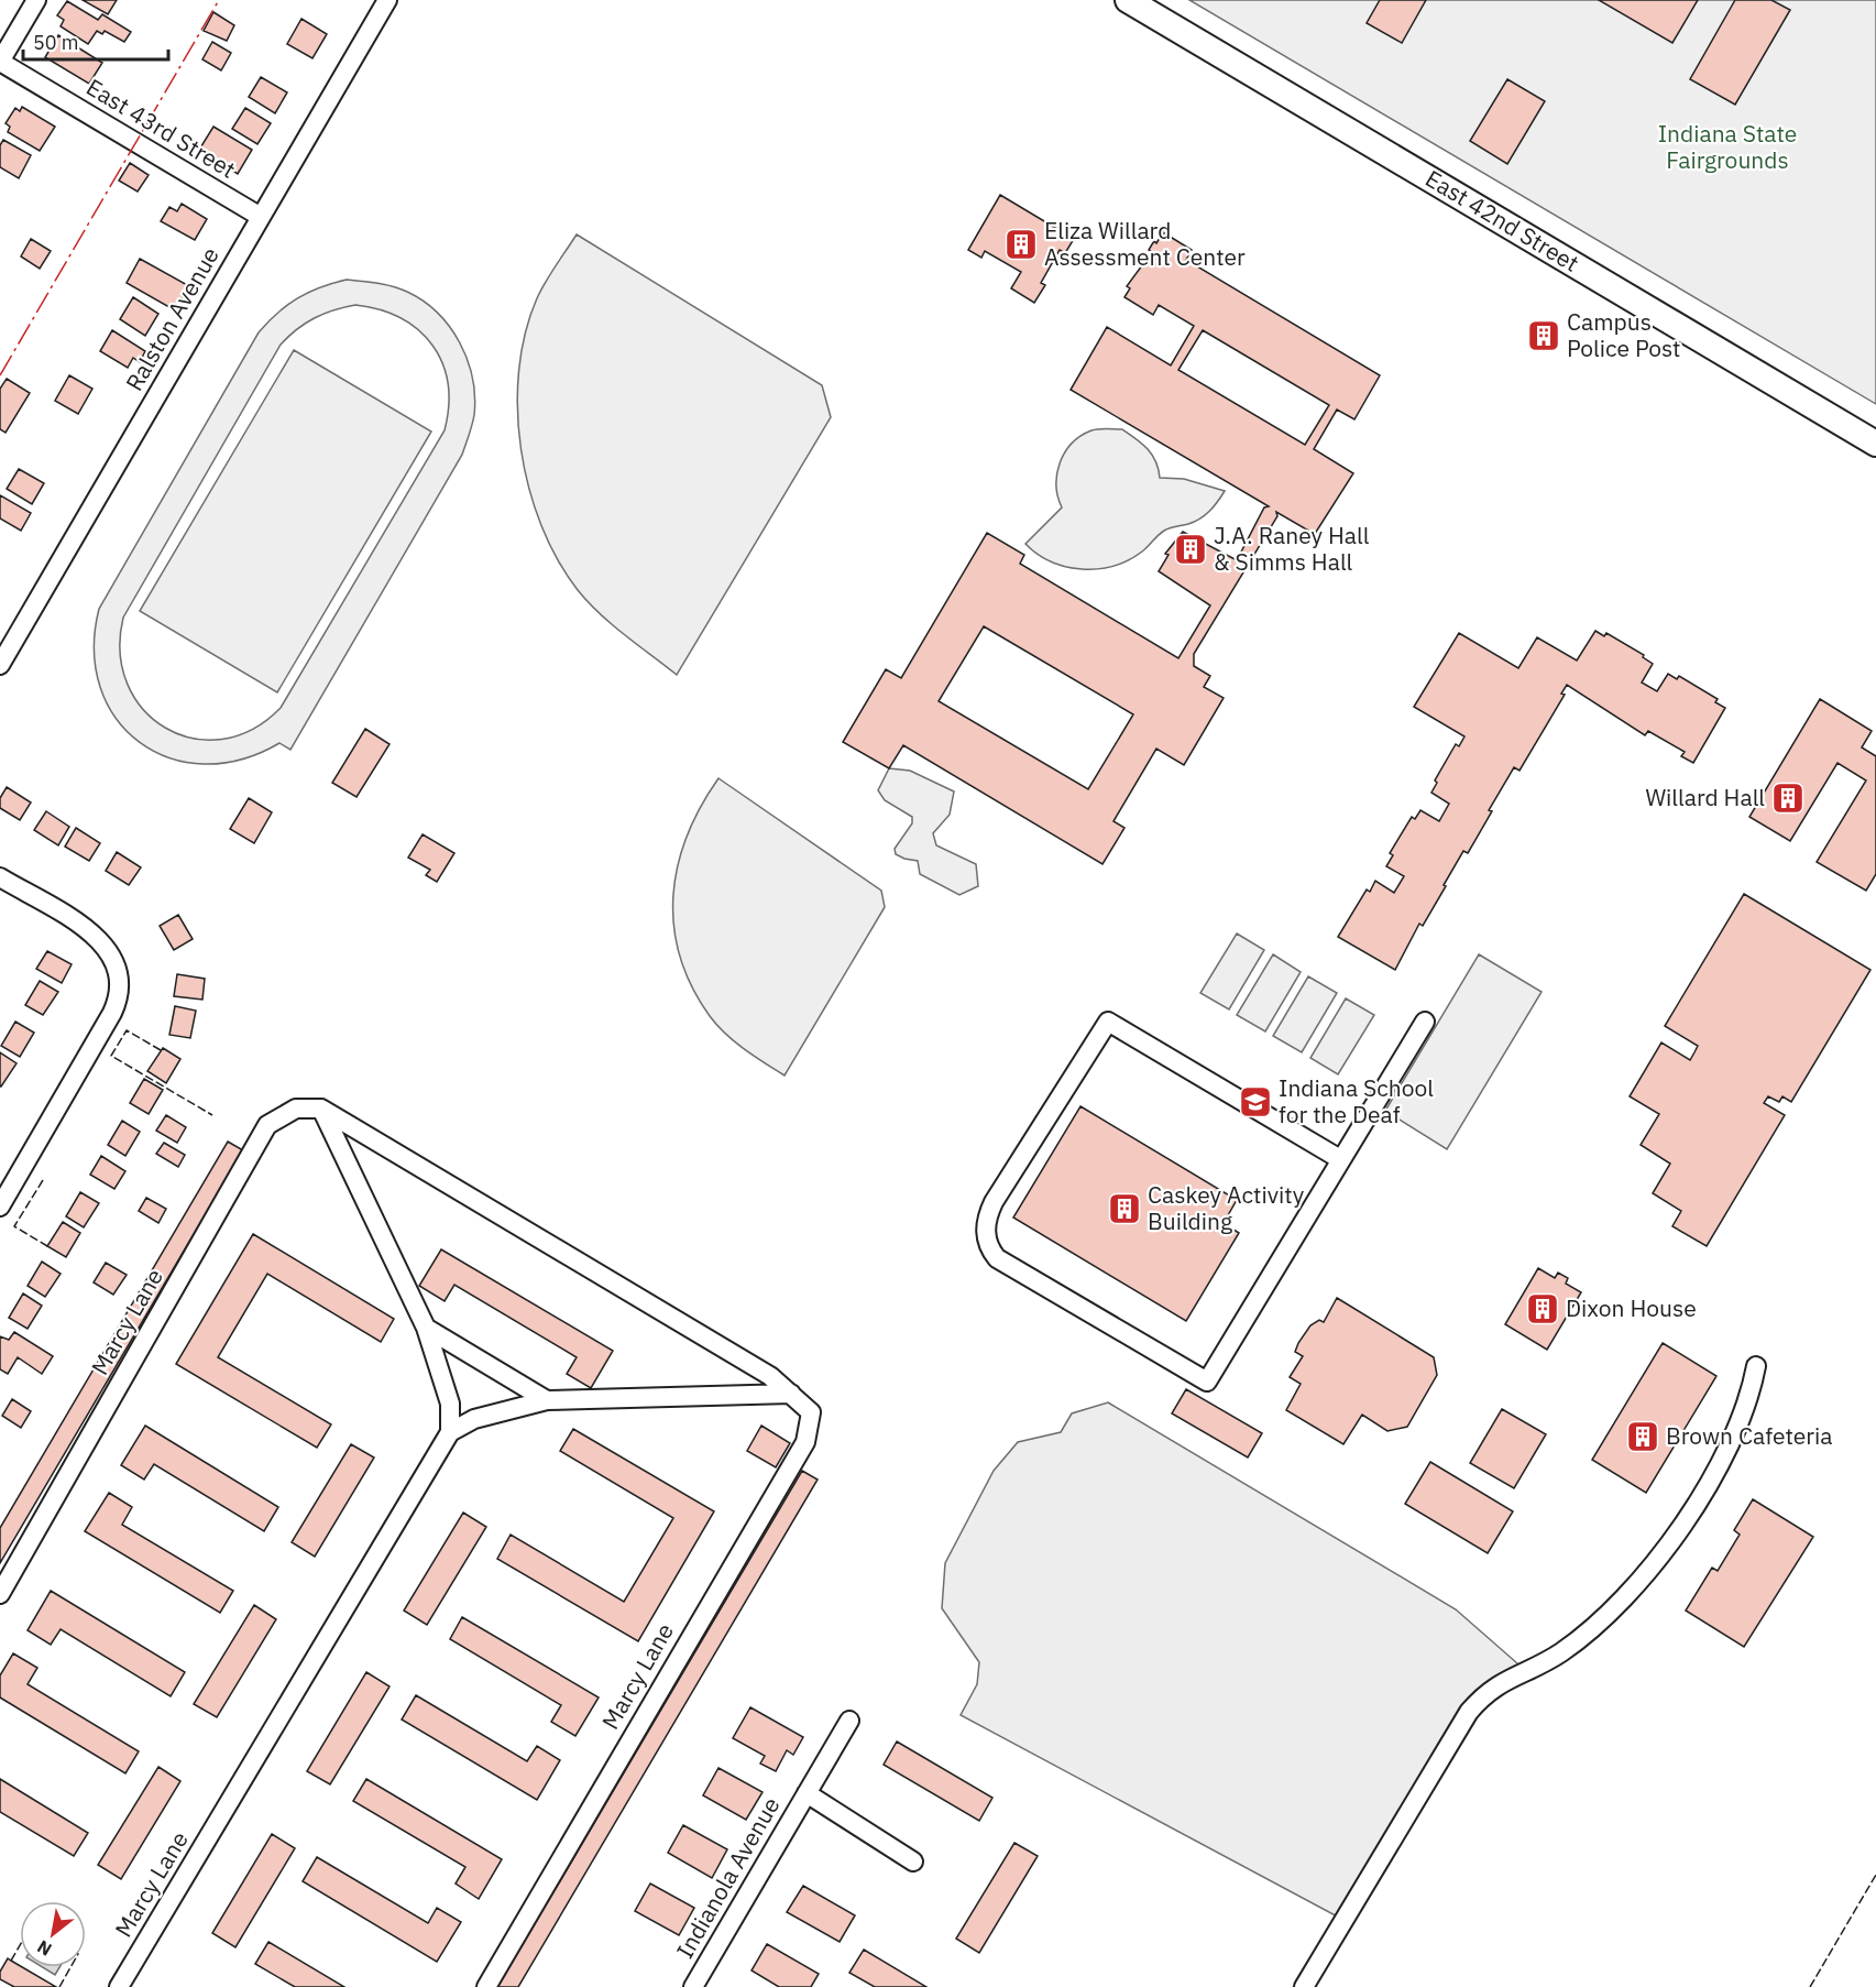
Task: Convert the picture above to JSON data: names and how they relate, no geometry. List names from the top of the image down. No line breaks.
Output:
{"streets":{"street":["East 43rd Street","East 42nd Street","Ralston Avenue","Marcy Lane","Indianola Avenue"]},"crossings":[["East 43rd Street","Ralston Avenue"]],"parks":["Indiana State Fairgrounds"],"places":{"building":["Eliza Willard Assessment Center","Campus Police Post","J.A. Raney Hall & Simms Hall","Willard Hall","Caskey Activity Building","Dixon House","Brown Cafeteria"],"school or university":["Indiana School for the Deaf"]},"scale_bar":"50 m","north":"bottom left"}
